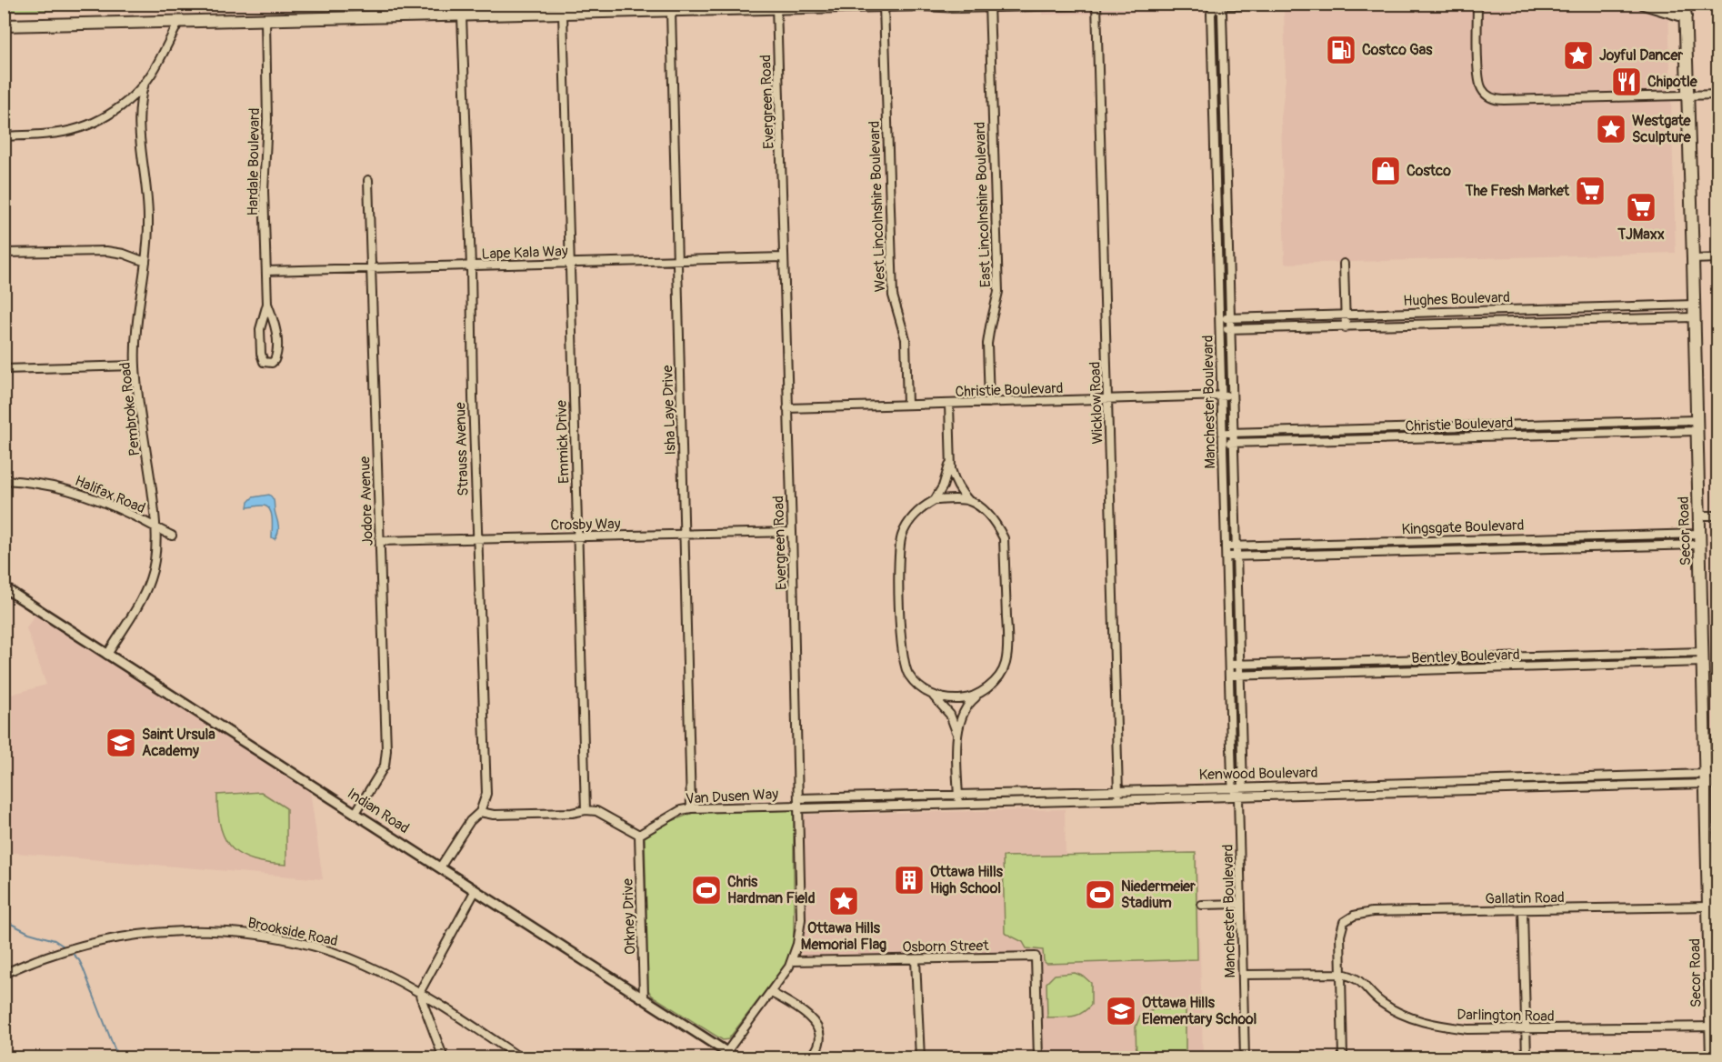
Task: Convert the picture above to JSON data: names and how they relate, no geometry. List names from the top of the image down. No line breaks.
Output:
{"streets":{"main road":["Secor Road"],"street":["Evergreen Road","Hardale Boulevard","East Lincolnshire Boulevard","West Lincolnshire Boulevard","Lape Kala Way","Hughes Boulevard","Christie Boulevard","Manchester Boulevard","Wicklow Road","Pembroke Road","Isha Laye Drive","Emmick Drive","Strauss Avenue","Halifax Road","Jodore Avenue","Crosby Way","Kingsgate Boulevard","Bentley Boulevard","Kenwood Boulevard","Van Dusen Way","Indian Road","Gallatin Road","Orkney Drive","Brookside Road","Osborn Street","Darlington Road"]},"crossings":[["Evergreen Road","Lape Kala Way"],["Evergreen Road","Christie Boulevard"],["Evergreen Road","Crosby Way"],["Evergreen Road","Kenwood Boulevard"],["Evergreen Road","Van Dusen Way"],["Evergreen Road","Indian Road"],["Evergreen Road","Osborn Street"],["Hardale Boulevard","Lape Kala Way"],["East Lincolnshire Boulevard","Christie Boulevard"],["West Lincolnshire Boulevard","Christie Boulevard"],["Lape Kala Way","Isha Laye Drive"],["Lape Kala Way","Emmick Drive"],["Lape Kala Way","Strauss Avenue"],["Lape Kala Way","Jodore Avenue"],["Hughes Boulevard","Manchester Boulevard"],["Hughes Boulevard","Secor Road"],["Christie Boulevard","Manchester Boulevard"],["Christie Boulevard","Wicklow Road"],["Christie Boulevard","Secor Road"],["Manchester Boulevard","Kingsgate Boulevard"],["Manchester Boulevard","Bentley Boulevard"],["Manchester Boulevard","Kenwood Boulevard"],["Manchester Boulevard","Darlington Road"],["Wicklow Road","Kenwood Boulevard"],["Pembroke Road","Halifax Road"],["Pembroke Road","Indian Road"],["Isha Laye Drive","Crosby Way"],["Isha Laye Drive","Van Dusen Way"],["Emmick Drive","Crosby Way"],["Strauss Avenue","Crosby Way"],["Strauss Avenue","Indian Road"],["Jodore Avenue","Crosby Way"],["Jodore Avenue","Indian Road"],["Kingsgate Boulevard","Secor Road"],["Secor Road","Bentley Boulevard"],["Secor Road","Kenwood Boulevard"],["Secor Road","Gallatin Road"],["Secor Road","Darlington Road"],["Kenwood Boulevard","Van Dusen Way"],["Van Dusen Way","Orkney Drive"],["Indian Road","Orkney Drive"],["Gallatin Road","Darlington Road"]],"places":{"fuel station":["Costco Gas"],"place":["Joyful Dancer","Westgate Sculpture","Ottawa Hills Memorial Flag"],"restaurant":["Chipotle"],"shop":["Costco"],"supermarket":["The Fresh Market","TJMaxx"],"school or university":["Saint Ursula Academy","Ottawa Hills Elementary School"],"building":["Ottawa Hills High School"],"sports":["Chris Hardman Field","Niedermeier Stadium"]}}
